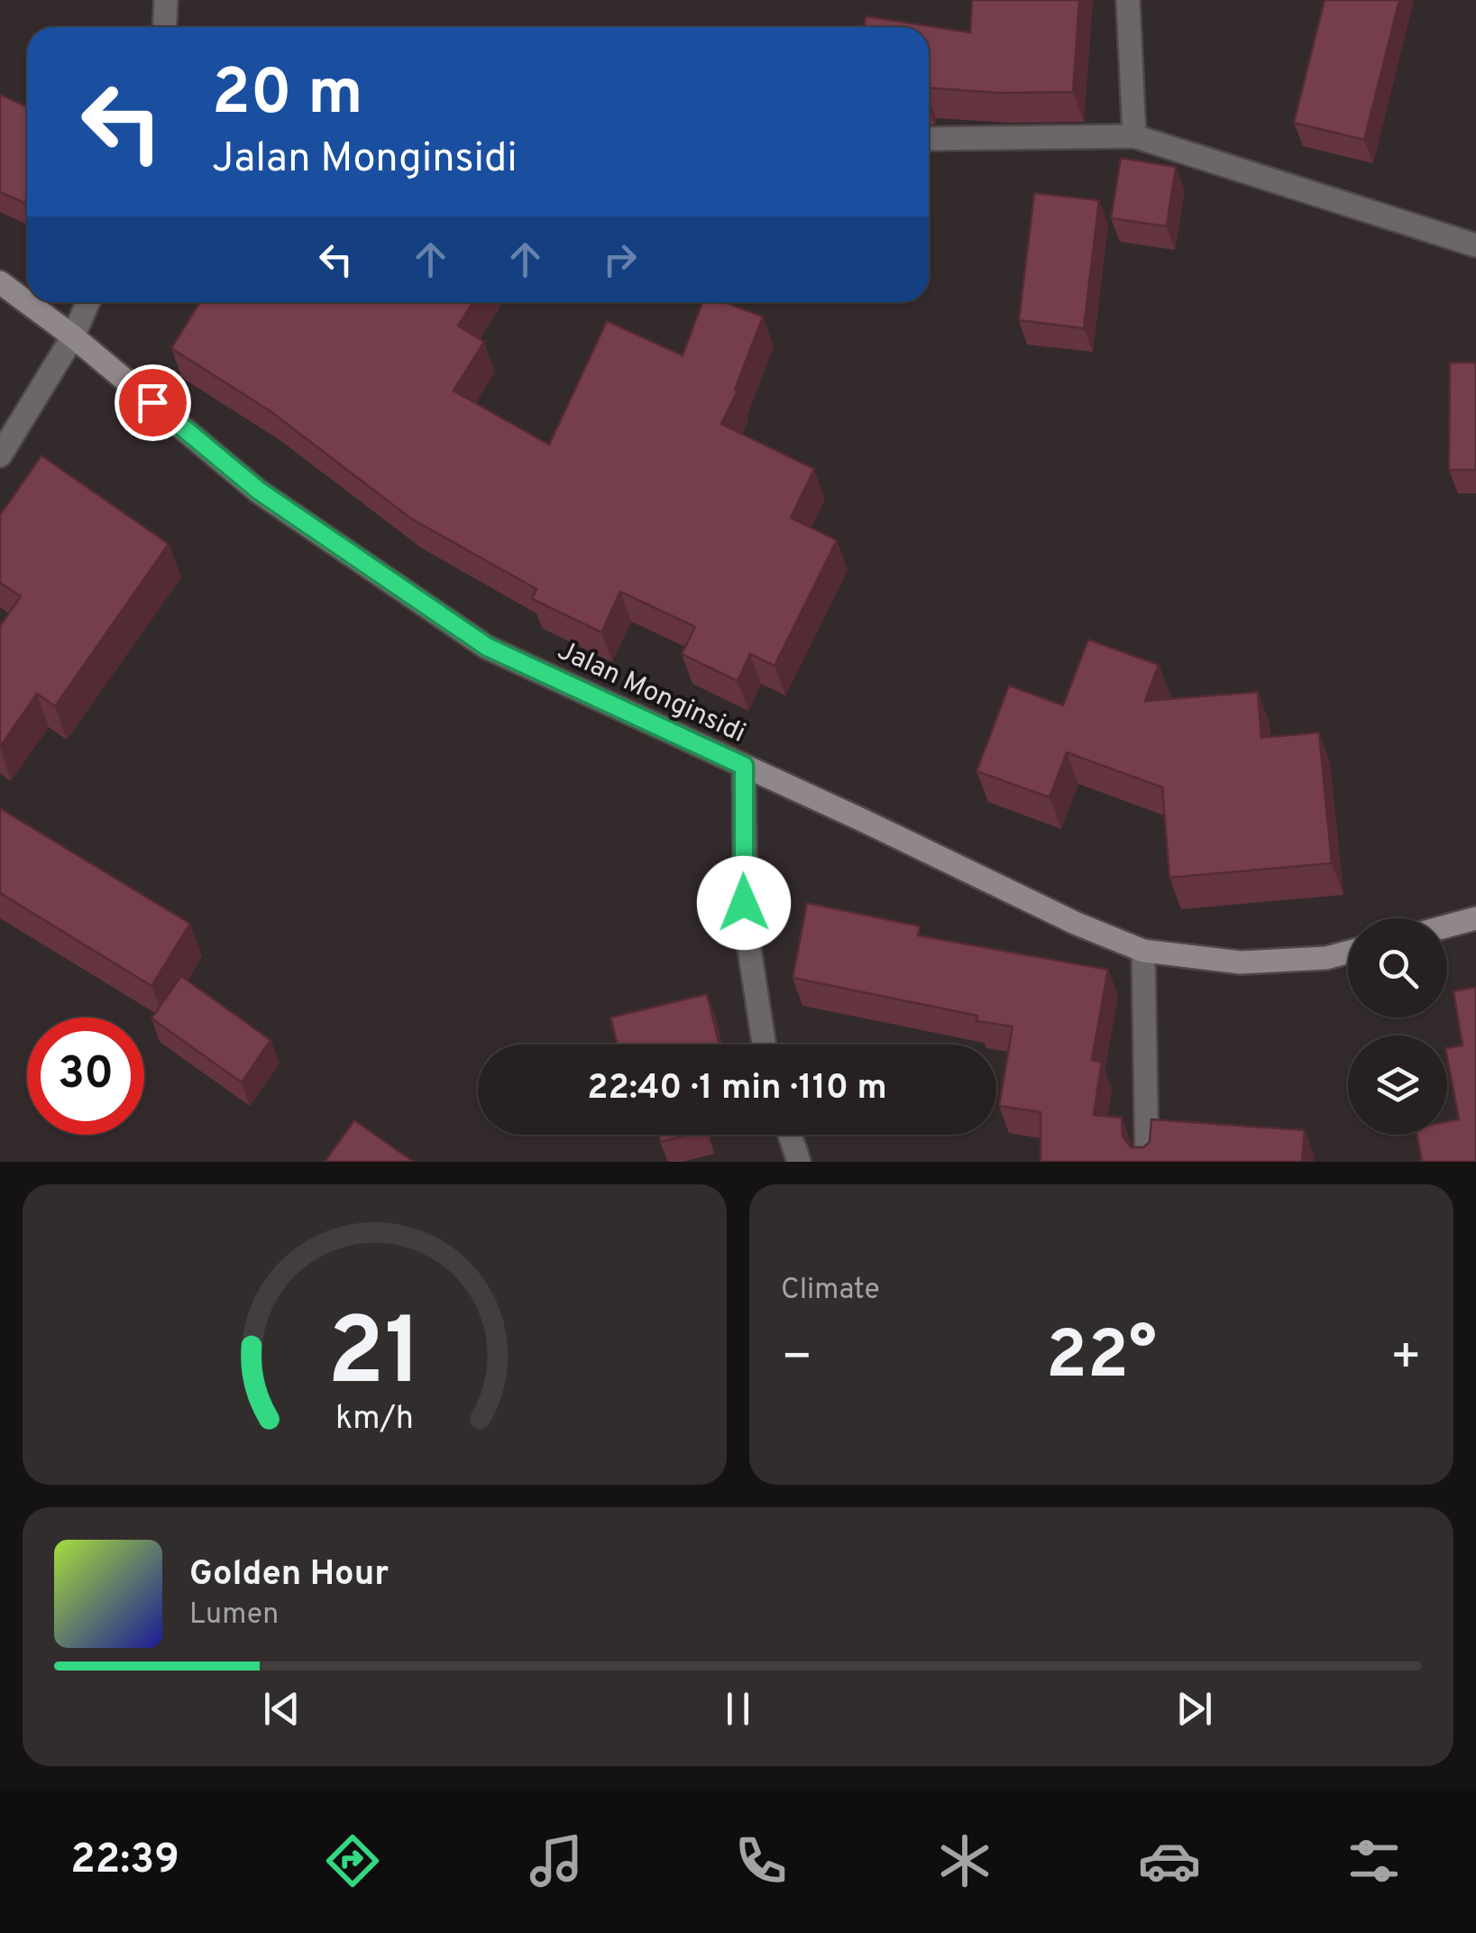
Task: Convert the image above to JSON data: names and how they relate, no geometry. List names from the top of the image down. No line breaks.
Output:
{"streets":{"street":["Jalan Monginsidi"]},"page":{"turn":["20 m","Jalan Monginsidi"],"limit":"30","trip":"22:40 · 1 min · 110 m","tile":"Climate","heat":["−","22°","+"],"song":["Golden Hour","Lumen"],"tabs":"22:39","gauge":["21","km/h"]}}
